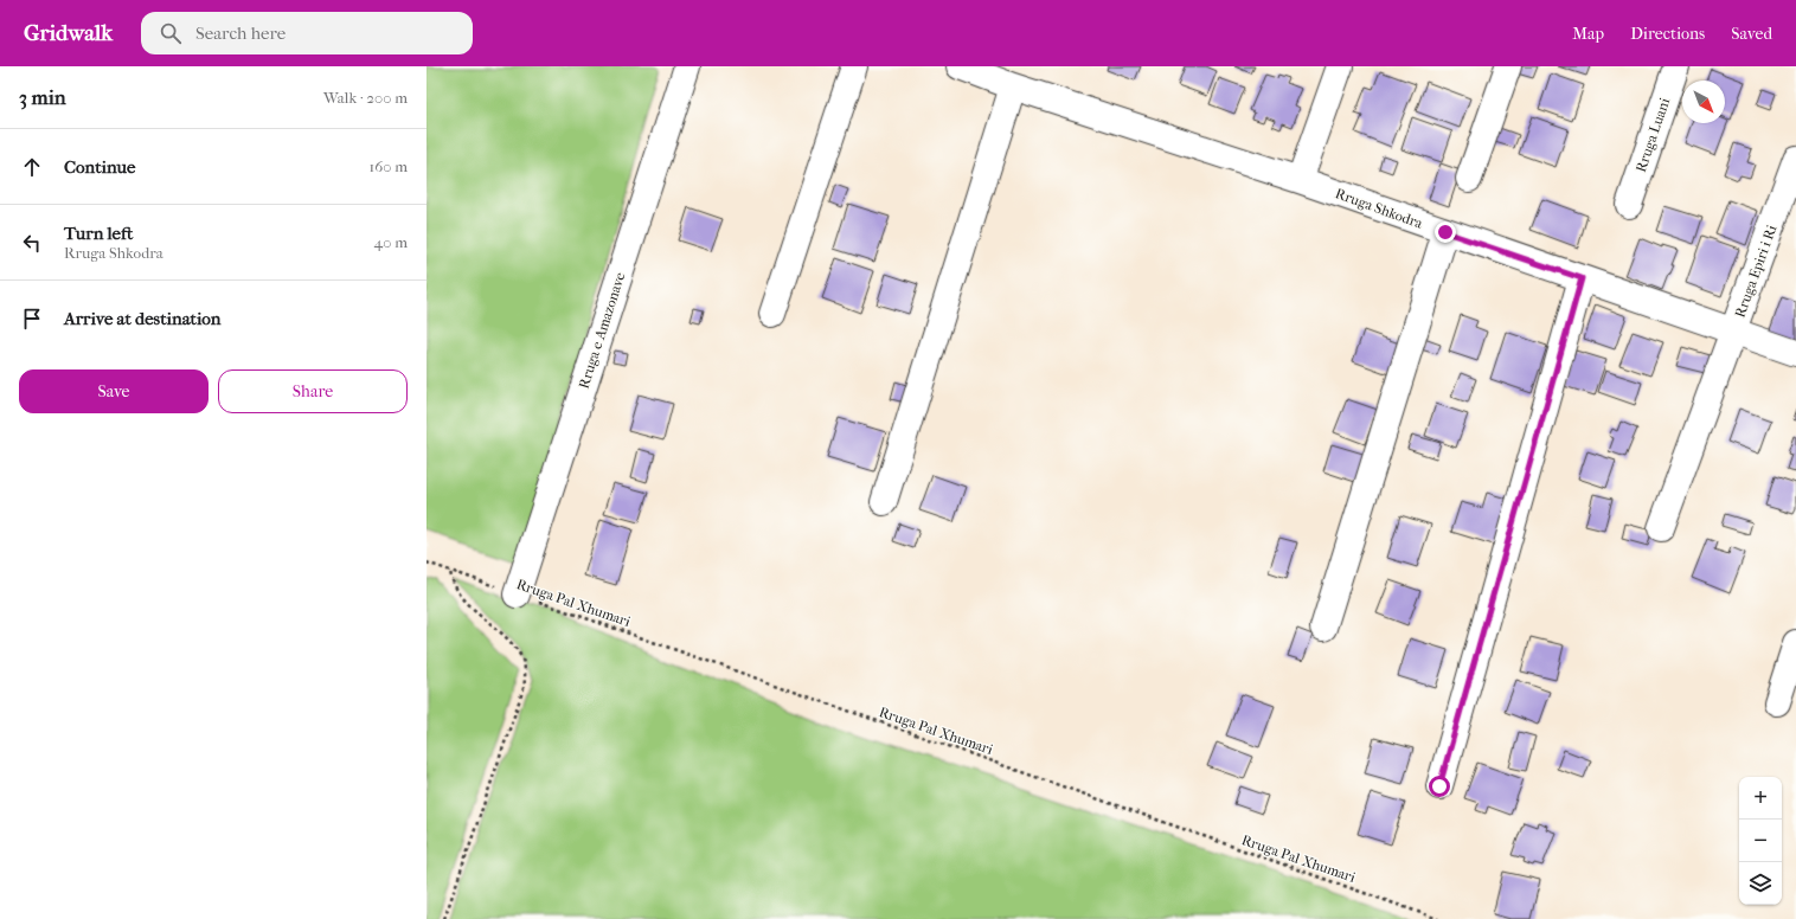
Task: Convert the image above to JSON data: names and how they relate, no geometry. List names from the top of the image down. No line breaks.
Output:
{"streets":{"street":["Rruga Luani","Rruga Shkodra","Rruga Epiri i Ri","Rruga e Amazonave"],"path":["Rruga Pal Xhumari"]},"crossings":[["Rruga Shkodra","Rruga Epiri i Ri"],["Rruga e Amazonave","Rruga Pal Xhumari"]],"north":"bottom right","page":{"header":"Gridwalk","search":"Search here","nav":["Map","Directions","Saved"],"heading":["3 min","Walk · 200 m"],"list":[["Continue","160 m"],["Turn left","Rruga Shkodra","40 m"],"Arrive at destination"],"buttons":["Save","Share"],"map_buttons":["+","−"]}}
